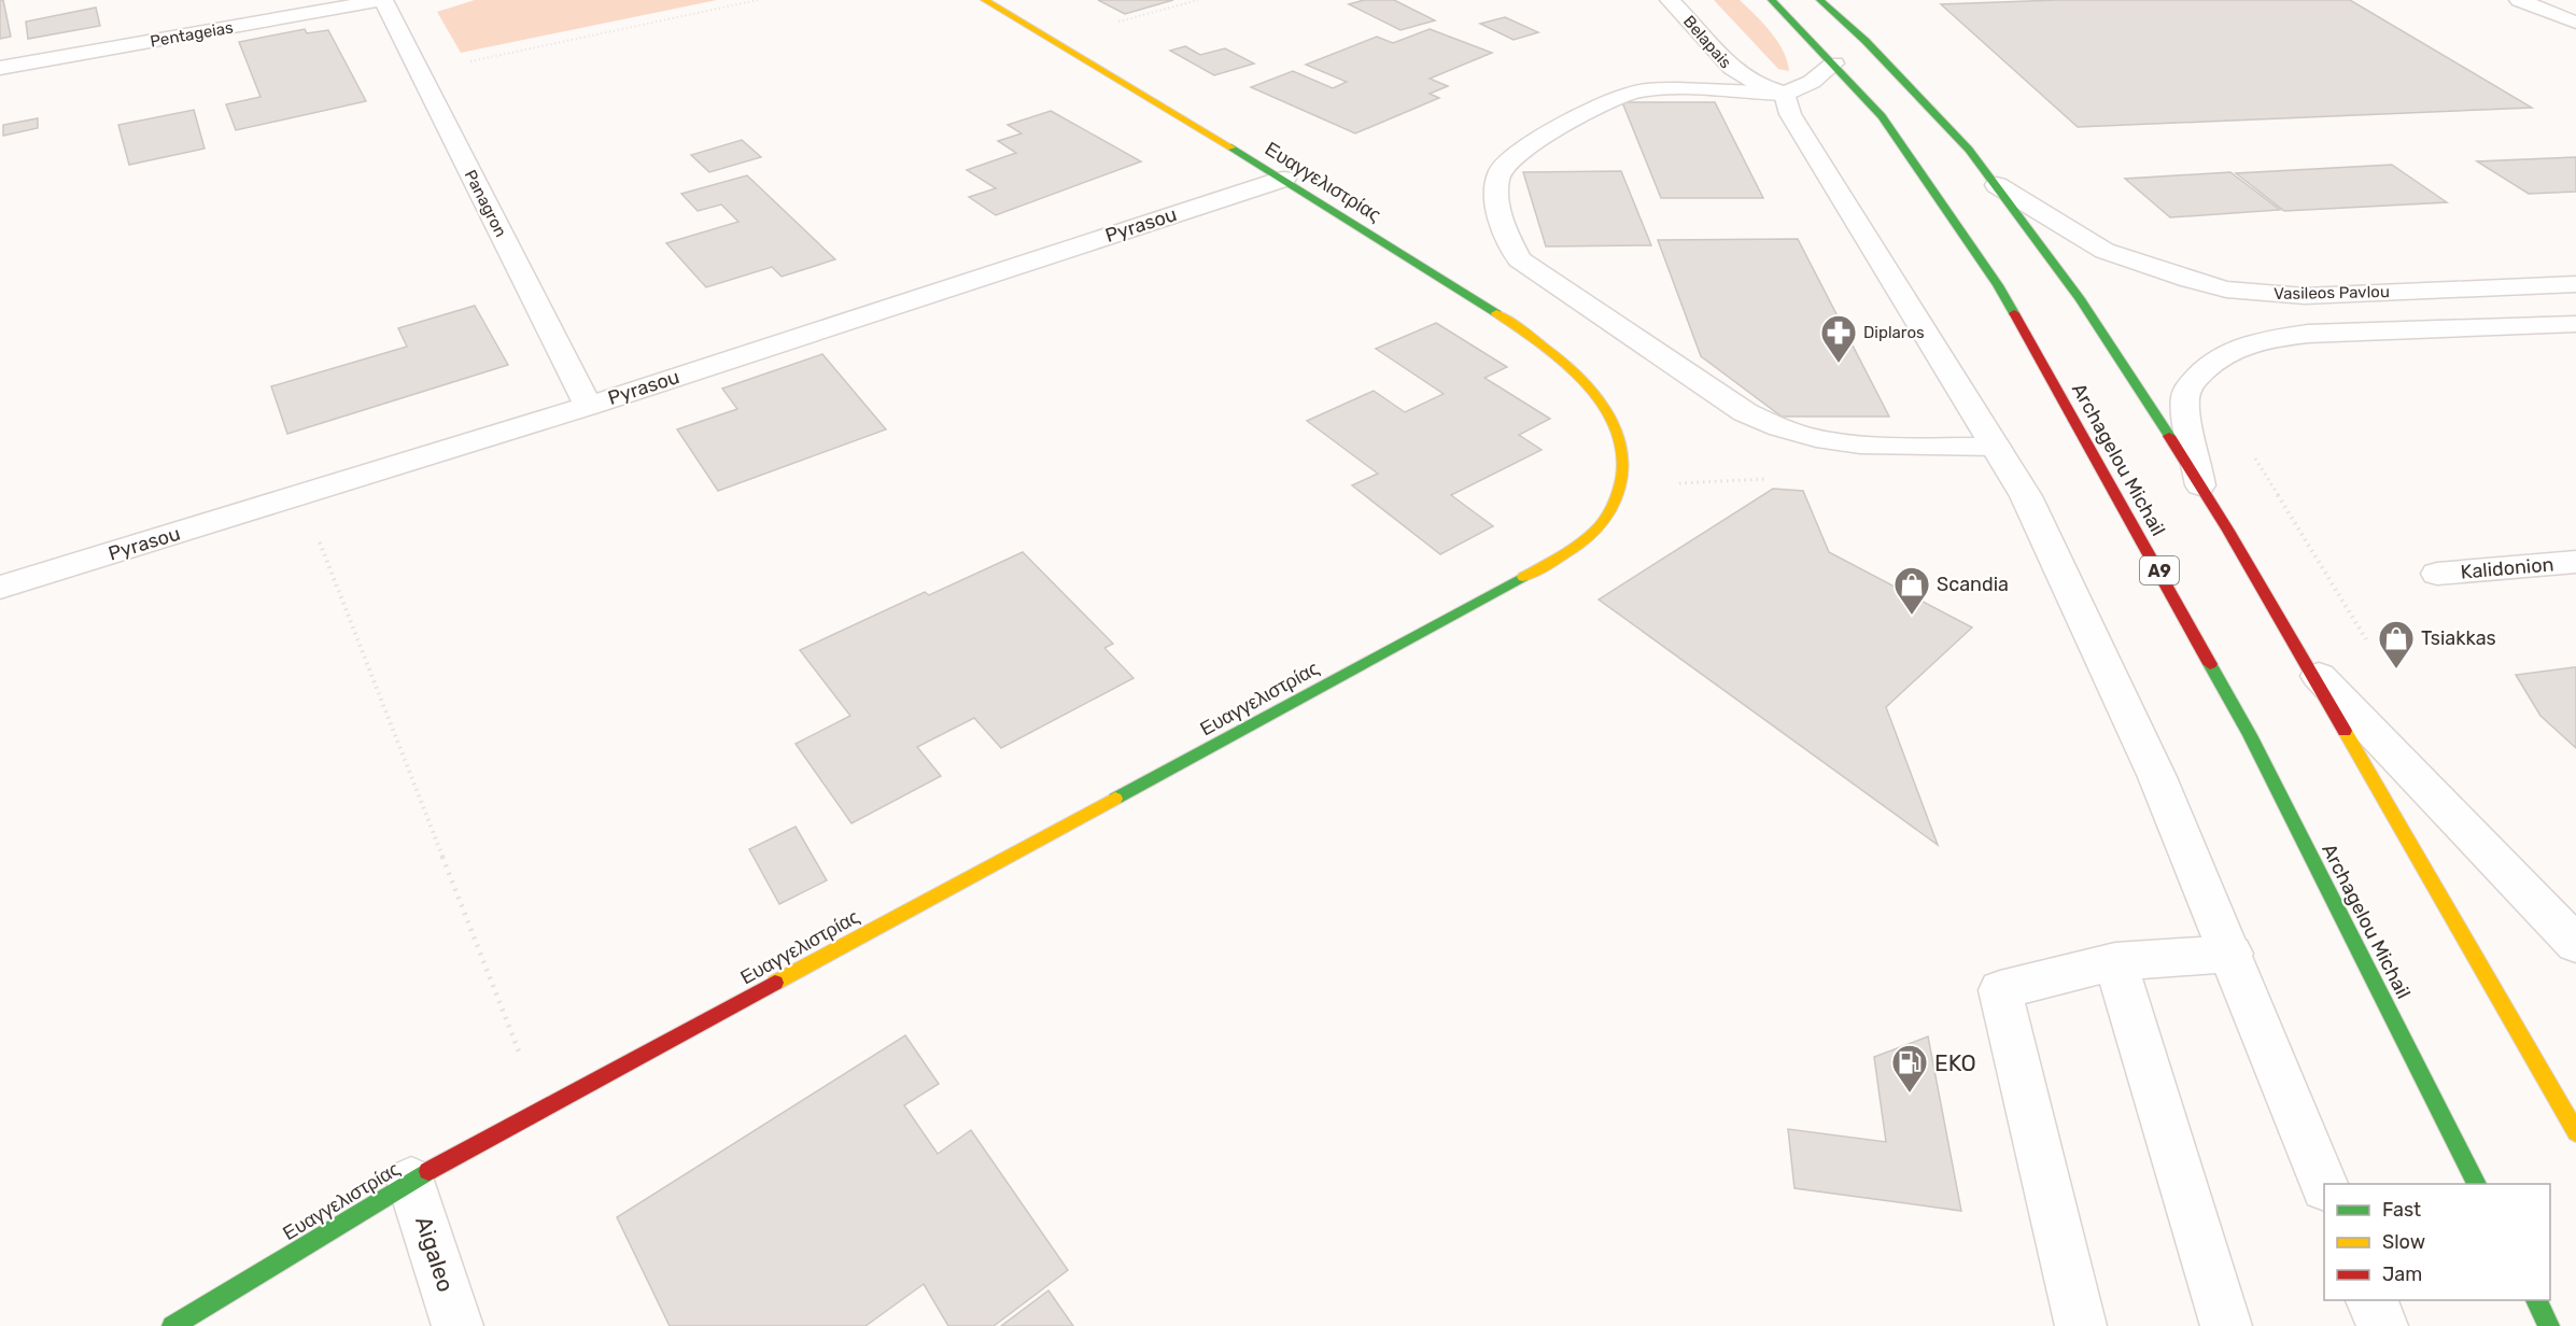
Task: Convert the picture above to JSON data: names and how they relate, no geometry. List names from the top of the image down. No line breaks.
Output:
{"streets":{"main road":["Ευαγγελιστρίας","Archagelou Michail","A9"],"street":["Pentageias","Belapais","Panagron","Pyrasou","Vasileos Pavlou","Kalidonion","Aigaleo"]},"crossings":[["Pentageias","Panagron"],["Ευαγγελιστρίας","Pyrasou"],["Ευαγγελιστρίας","Aigaleo"],["Panagron","Pyrasou"]],"places":{"pharmacy":["Diplaros"],"shop":["Scandia","Tsiakkas"],"fuel station":["EKO"]},"legend":["Fast","Slow","Jam"]}
